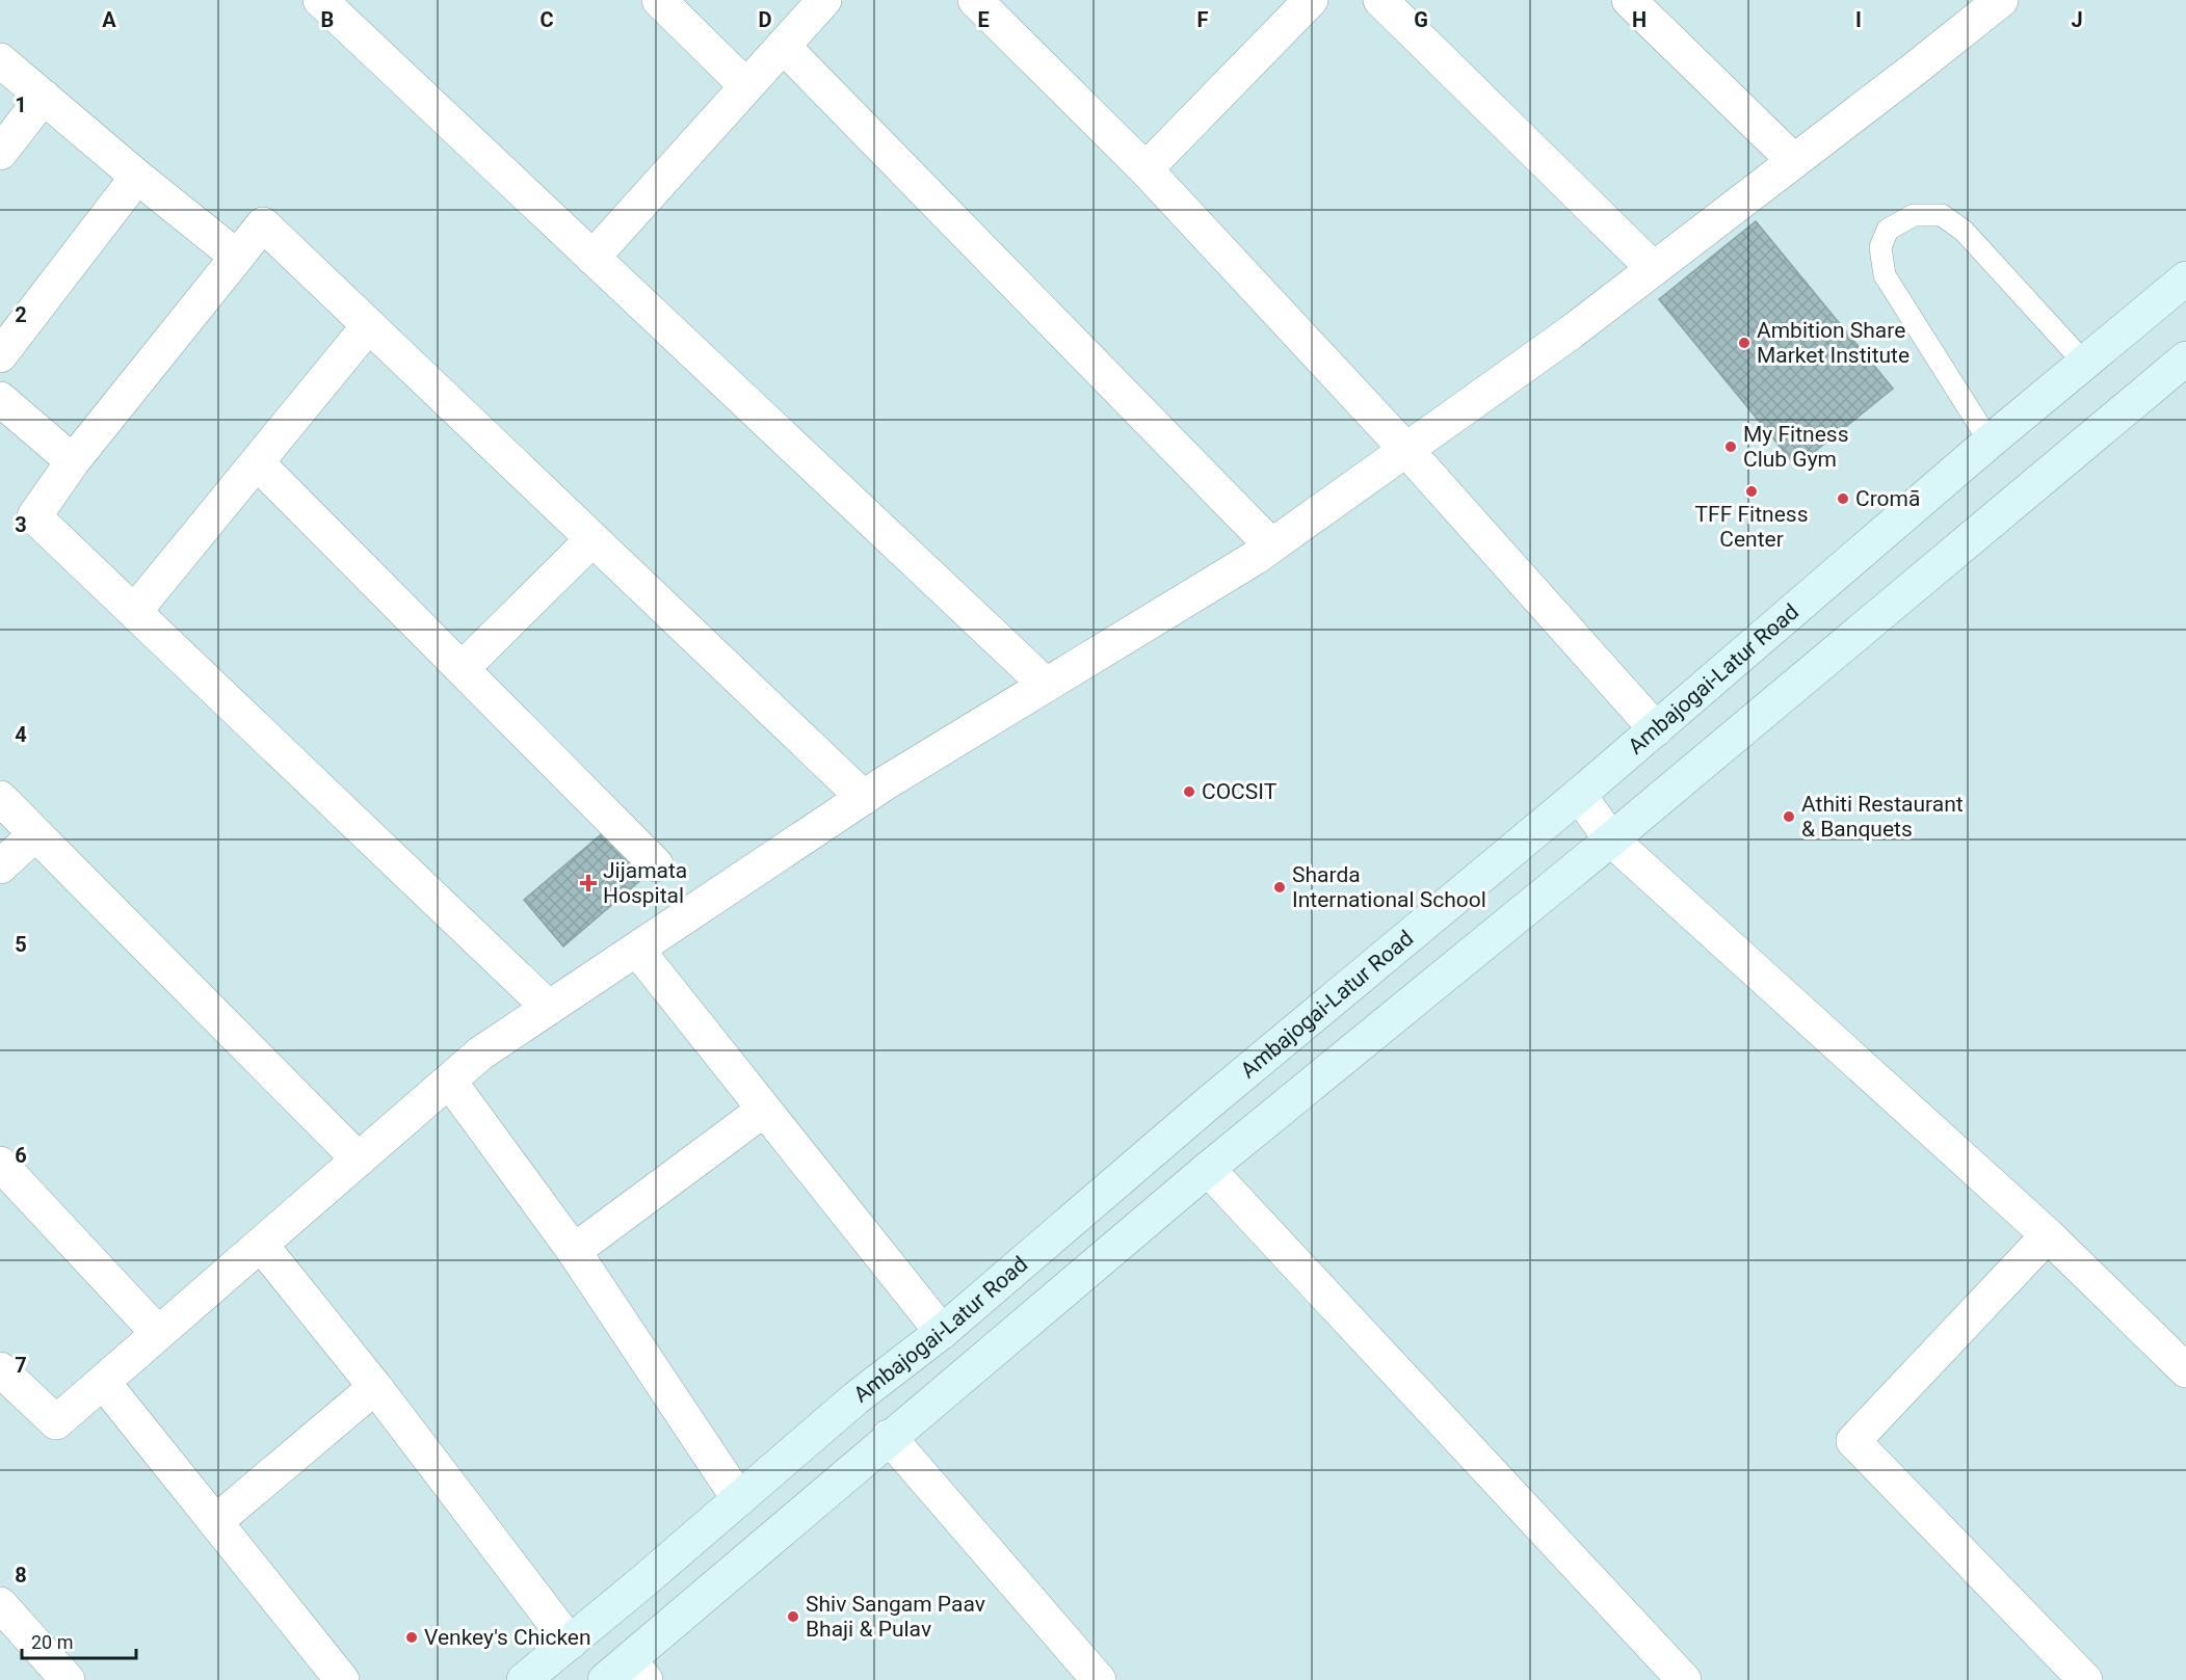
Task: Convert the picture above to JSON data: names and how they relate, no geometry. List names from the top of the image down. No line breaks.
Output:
{"streets":{"main road":["Ambajogai-Latur Road"]},"places":{"other":["Ambition Share Market Institute","My Fitness Club Gym","TFF Fitness Center","Cromā","COCSIT","Athiti Restaurant & Banquets","Sharda International School","Shiv Sangam Paav Bhaji & Pulav","Venkey's Chicken"],"health":["Jijamata Hospital"]},"scale_bar":"20 m","grid":{"columns":["A","B","C","D","E","F","G","H","I","J"],"rows":["1","2","3","4","5","6","7","8"]}}
